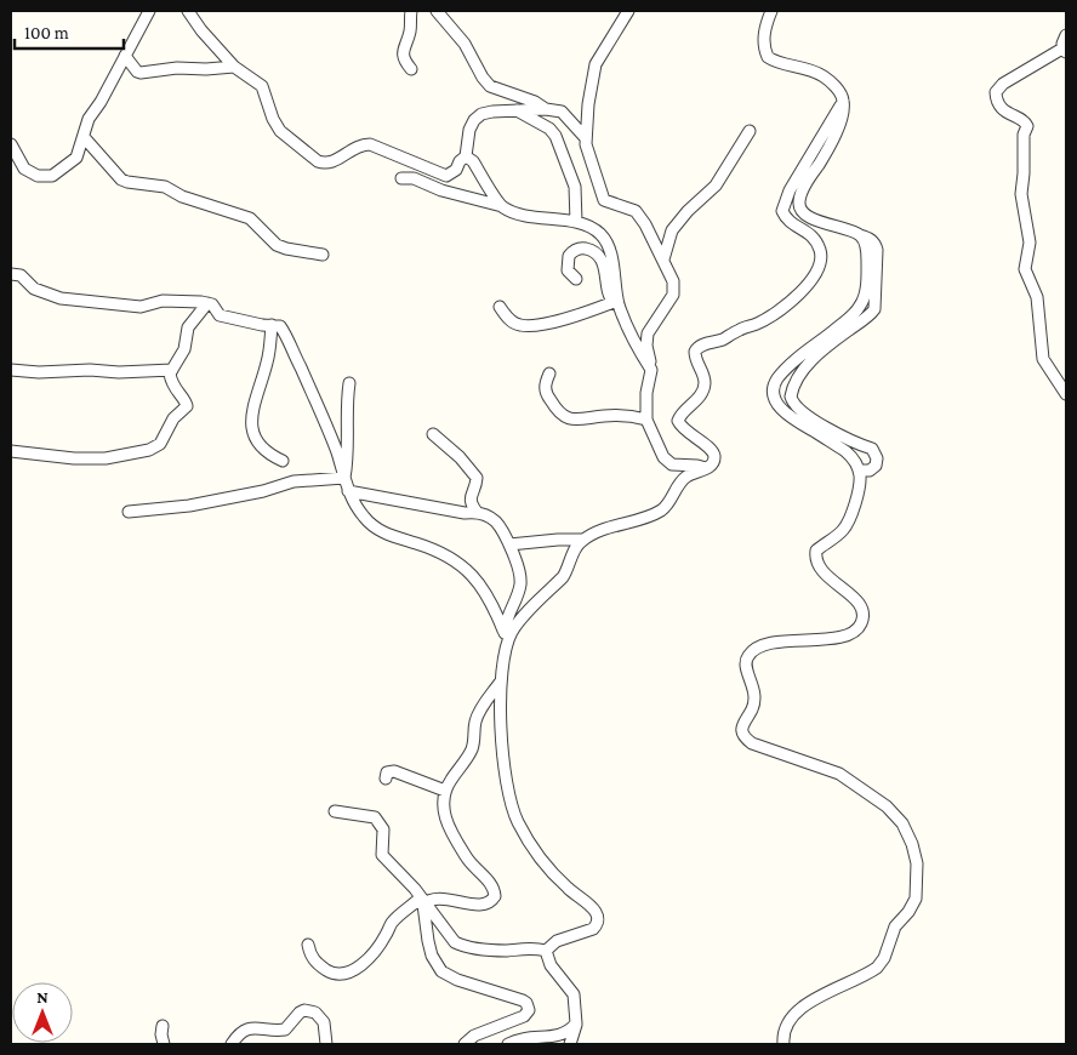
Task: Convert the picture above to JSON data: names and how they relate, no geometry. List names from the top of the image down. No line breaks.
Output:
{"scale_bar":"100 m","north":"top"}
